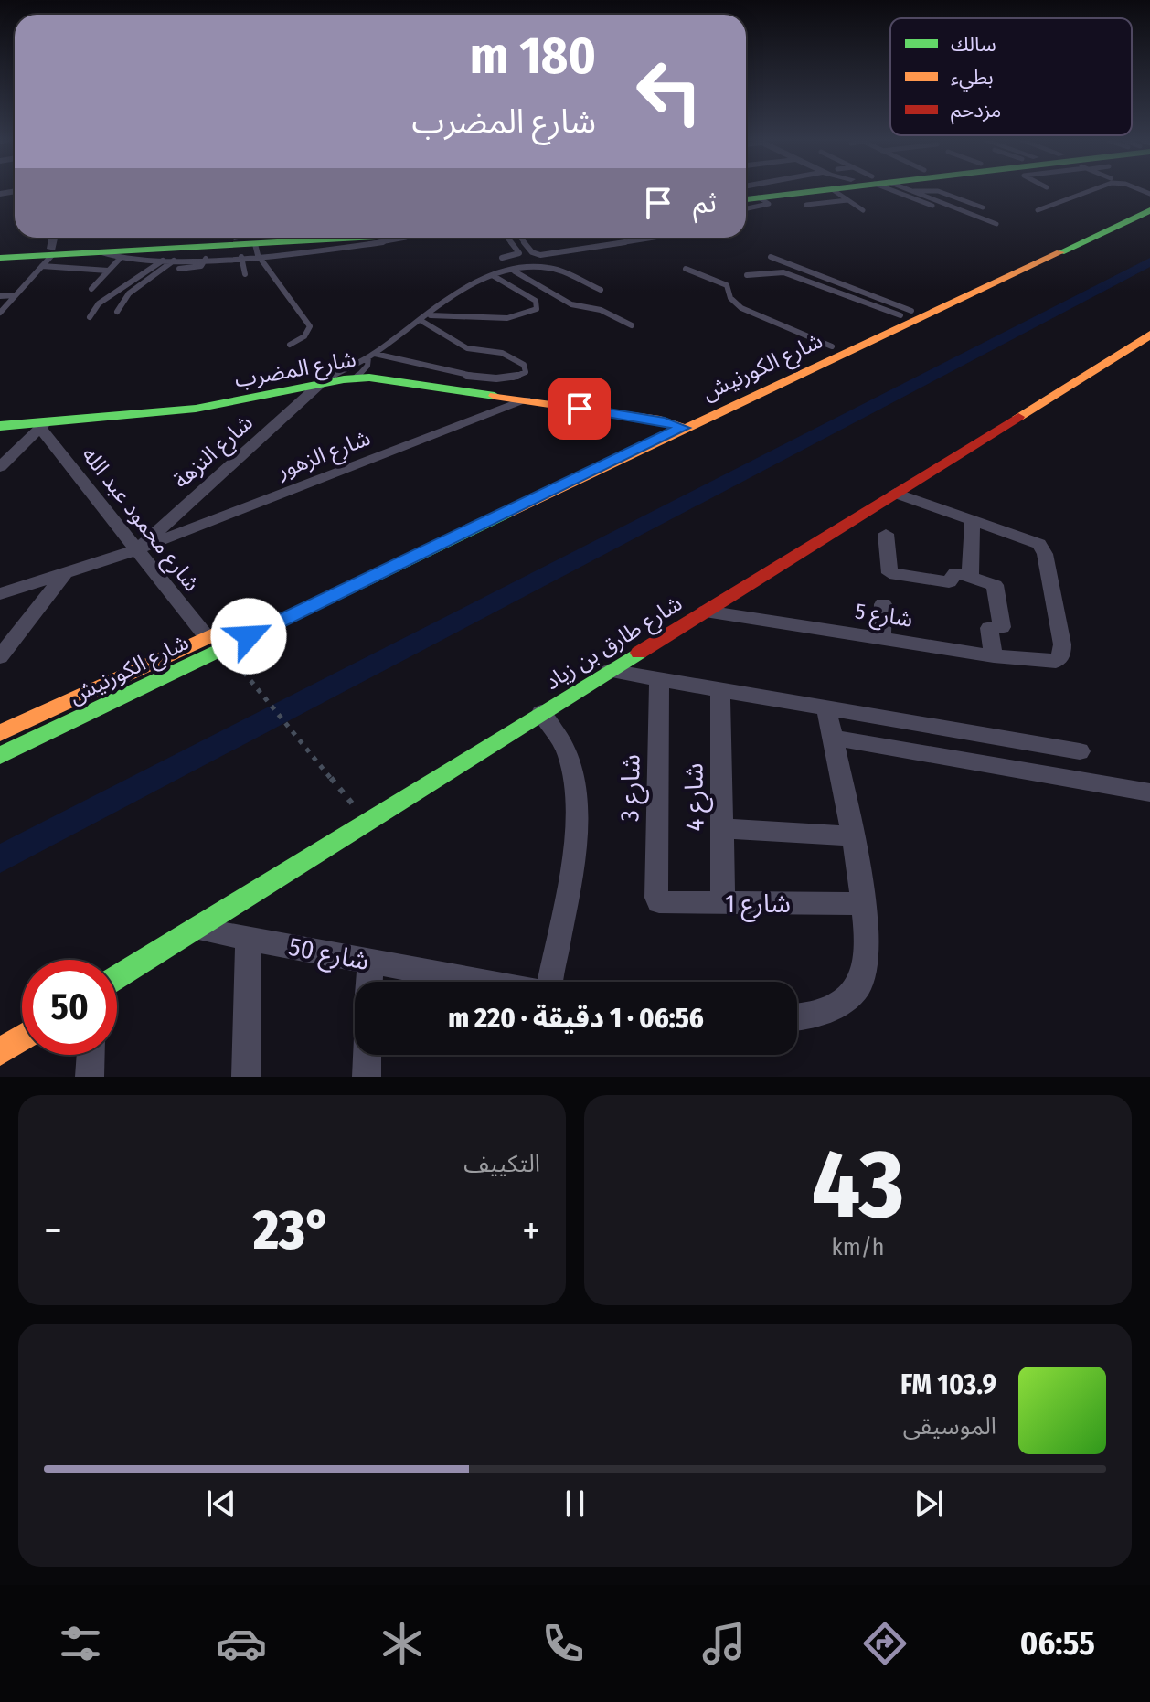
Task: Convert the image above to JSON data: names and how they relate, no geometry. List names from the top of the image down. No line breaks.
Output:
{"streets":{"main road":["شارع الكورنيش","شارع المضرب","شارع طارق بن زياد"],"street":["شارع النزهة","شارع الزهور","شارع محمود عبد الله","شارع 5","شارع 3","شارع 4","شارع 1","شارع 50"]},"crossings":[["شارع الكورنيش","شارع المضرب"],["شارع الكورنيش","شارع محمود عبد الله"],["شارع المضرب","شارع النزهة"],["شارع المضرب","شارع الزهور"],["شارع المضرب","شارع محمود عبد الله"],["شارع النزهة","شارع الزهور"],["شارع النزهة","شارع محمود عبد الله"],["شارع الزهور","شارع محمود عبد الله"],["شارع 5","شارع طارق بن زياد"],["شارع طارق بن زياد","شارع 50"],["شارع 3","شارع 1"],["شارع 4","شارع 1"]],"legend":["سالك","بطيء","مزدحم"],"page":{"turn":["180 m","شارع المضرب"],"then":"ثم","limit":"50","trip":"06:56 · 1 دقيقة · 220 m","tile":[["43","km/h"],"التكييف"],"heat":["−","23°","+"],"song":["103.9 FM","الموسيقى"],"tabs":"06:55"}}
